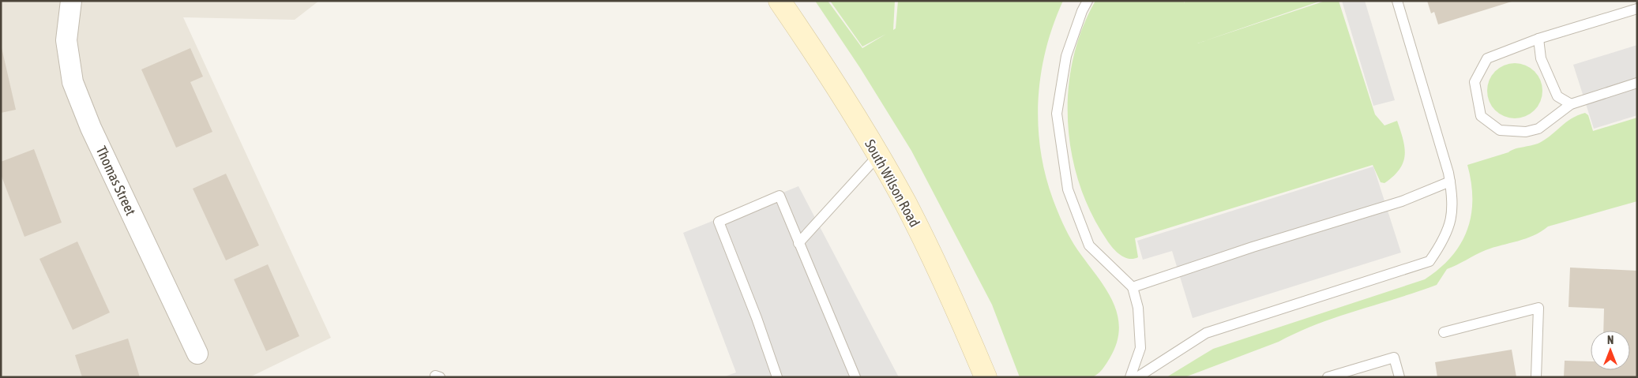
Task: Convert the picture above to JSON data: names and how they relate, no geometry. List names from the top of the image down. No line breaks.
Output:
{"streets":{"main road":["South Wilson Road"],"street":["Thomas Street"]},"north":"top"}
